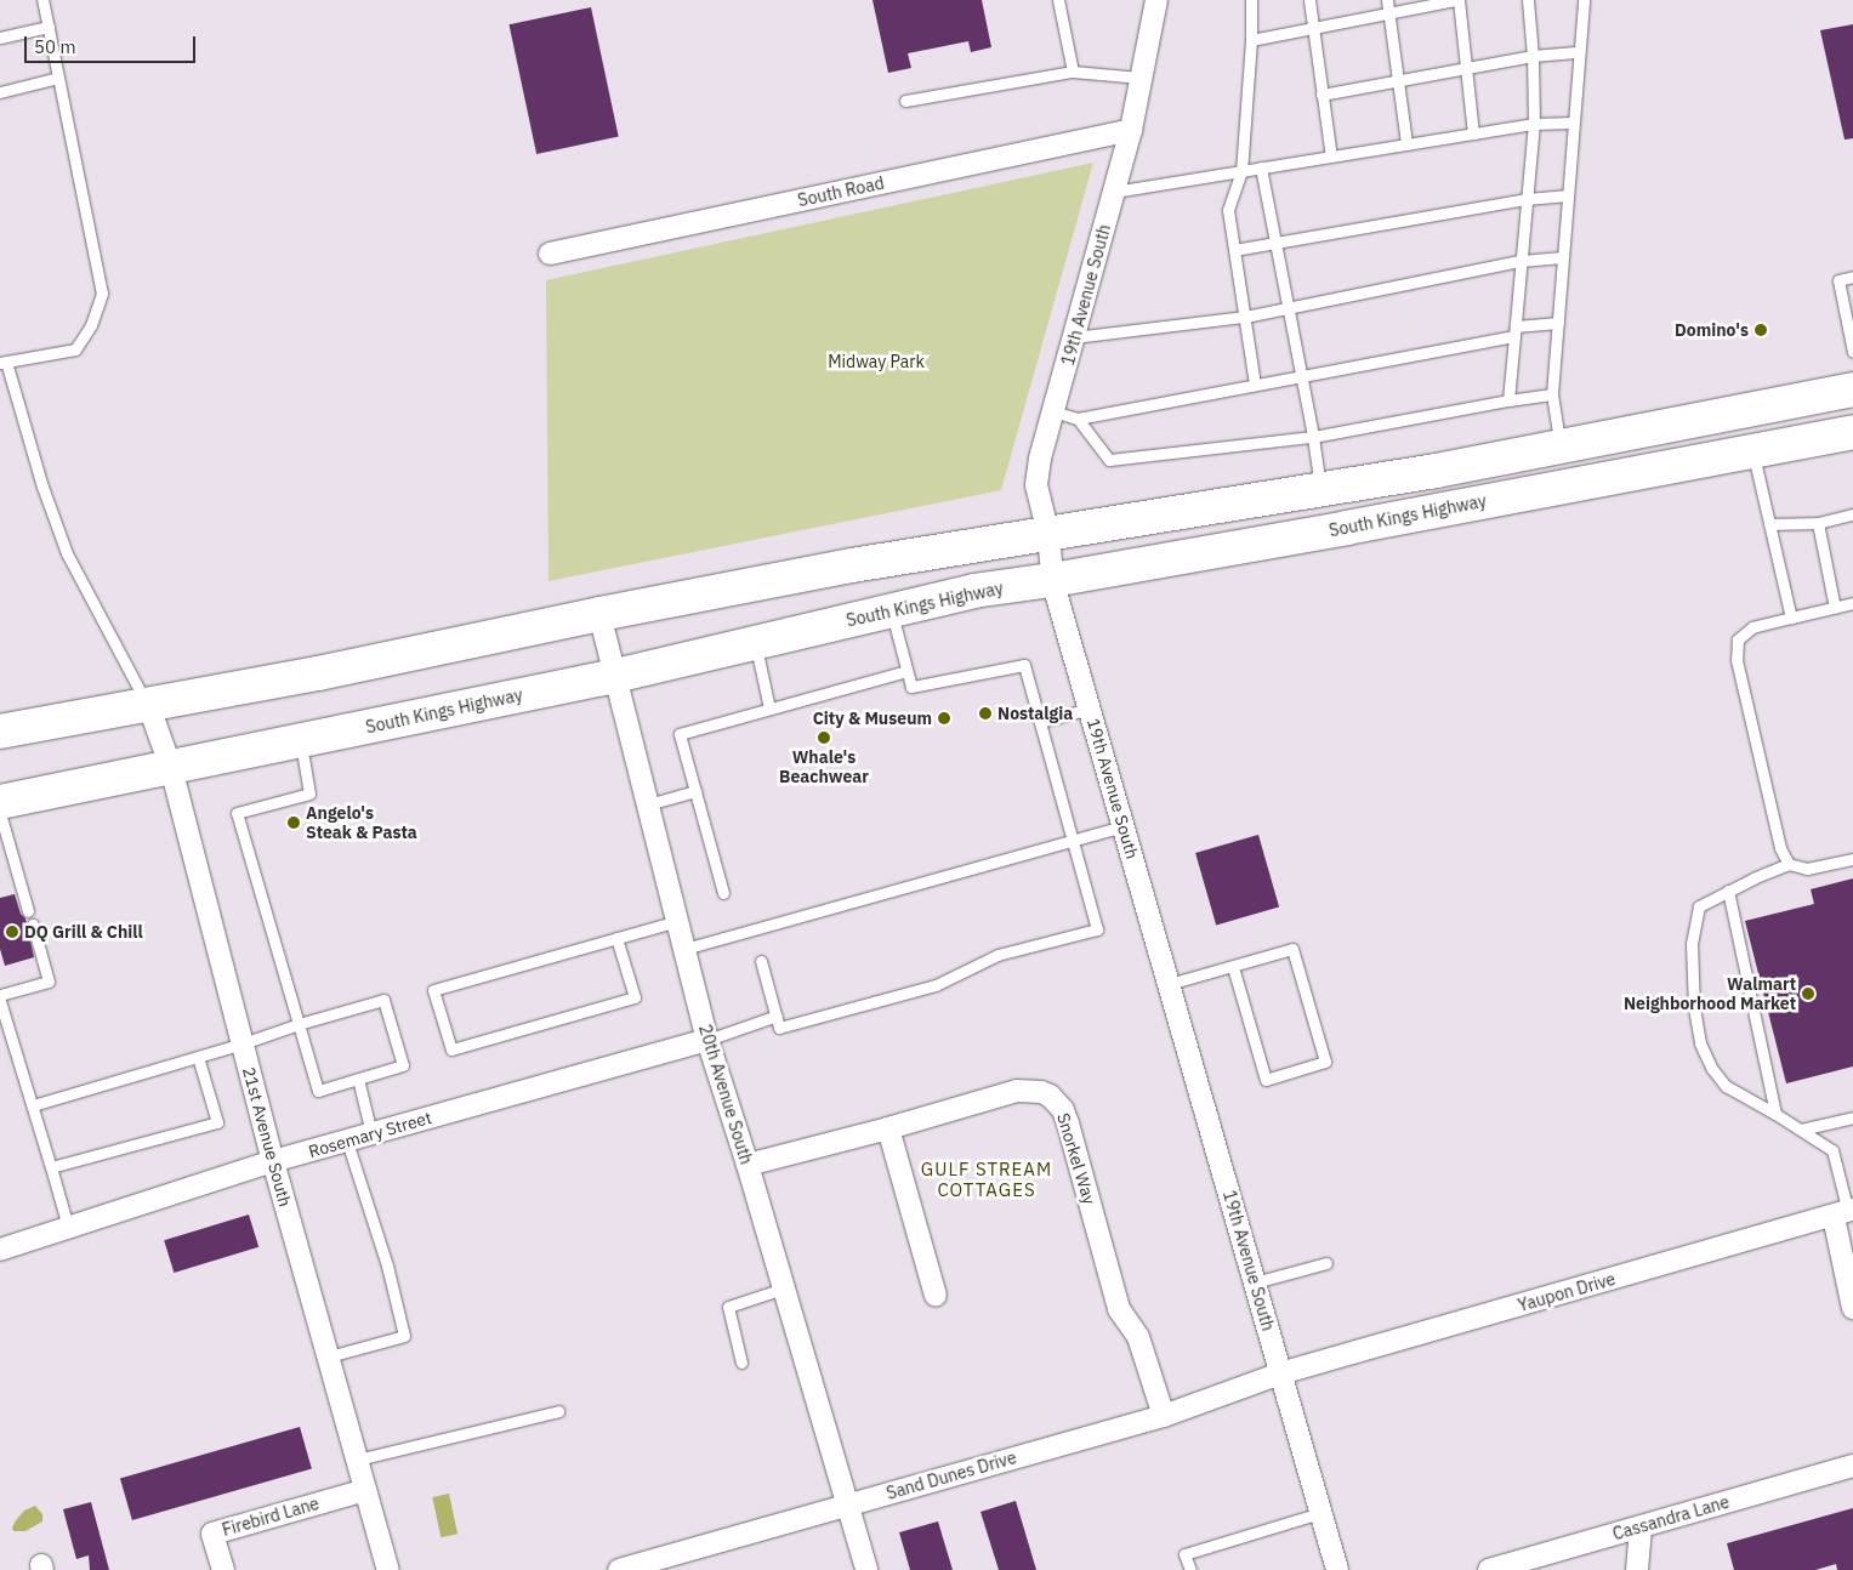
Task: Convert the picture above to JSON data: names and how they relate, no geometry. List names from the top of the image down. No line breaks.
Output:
{"streets":{"main road":["South Kings Highway"],"street":["South Road","19th Avenue South","20th Avenue South","Rosemary Street","21st Avenue South","Snorkel Way","Yaupon Drive","Sand Dunes Drive","Firebird Lane","Cassandra Lane"]},"crossings":[["South Road","19th Avenue South"],["19th Avenue South","South Kings Highway"],["19th Avenue South","Yaupon Drive"],["19th Avenue South","Sand Dunes Drive"],["South Kings Highway","20th Avenue South"],["South Kings Highway","21st Avenue South"],["20th Avenue South","Rosemary Street"],["20th Avenue South","Snorkel Way"],["20th Avenue South","Sand Dunes Drive"],["Rosemary Street","21st Avenue South"],["21st Avenue South","Firebird Lane"],["Snorkel Way","Sand Dunes Drive"],["Yaupon Drive","Sand Dunes Drive"]],"districts":["GULF STREAM COTTAGES"],"parks":["Midway Park"],"places":["Domino's","Nostalgia","City & Museum","Whale's Beachwear","Angelo's Steak & Pasta","DQ Grill & Chill","Walmart Neighborhood Market"],"scale_bar":"50 m"}
